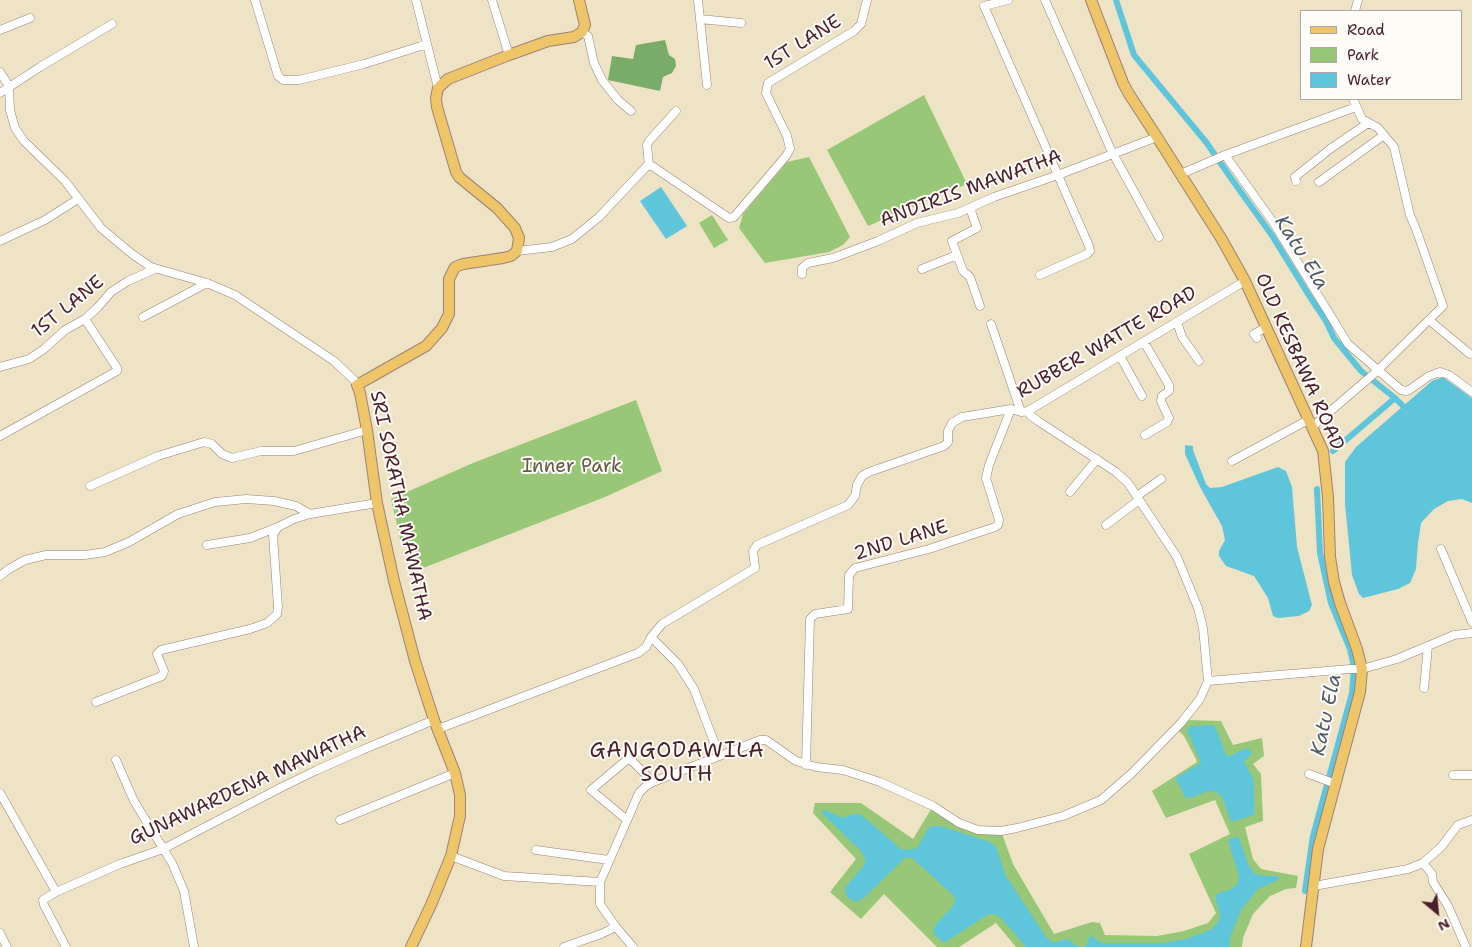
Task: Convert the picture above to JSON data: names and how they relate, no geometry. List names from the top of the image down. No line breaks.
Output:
{"streets":{"main road":["OLD KESBAWA ROAD","SRI SORATHA MAWATHA"],"street":["1ST LANE","ANDIRIS MAWATHA","RUBBER WATTE ROAD","2ND LANE","GUNAWARDENA MAWATHA"]},"crossings":[["ANDIRIS MAWATHA","OLD KESBAWA ROAD"],["RUBBER WATTE ROAD","OLD KESBAWA ROAD"],["RUBBER WATTE ROAD","SRI SORATHA MAWATHA"],["RUBBER WATTE ROAD","2ND LANE"],["RUBBER WATTE ROAD","GUNAWARDENA MAWATHA"],["SRI SORATHA MAWATHA","GUNAWARDENA MAWATHA"]],"districts":["GANGODAWILA SOUTH"],"water":["Katu Ela"],"parks":["Inner Park"],"legend":["Road","Park","Water"],"north":"bottom right"}
